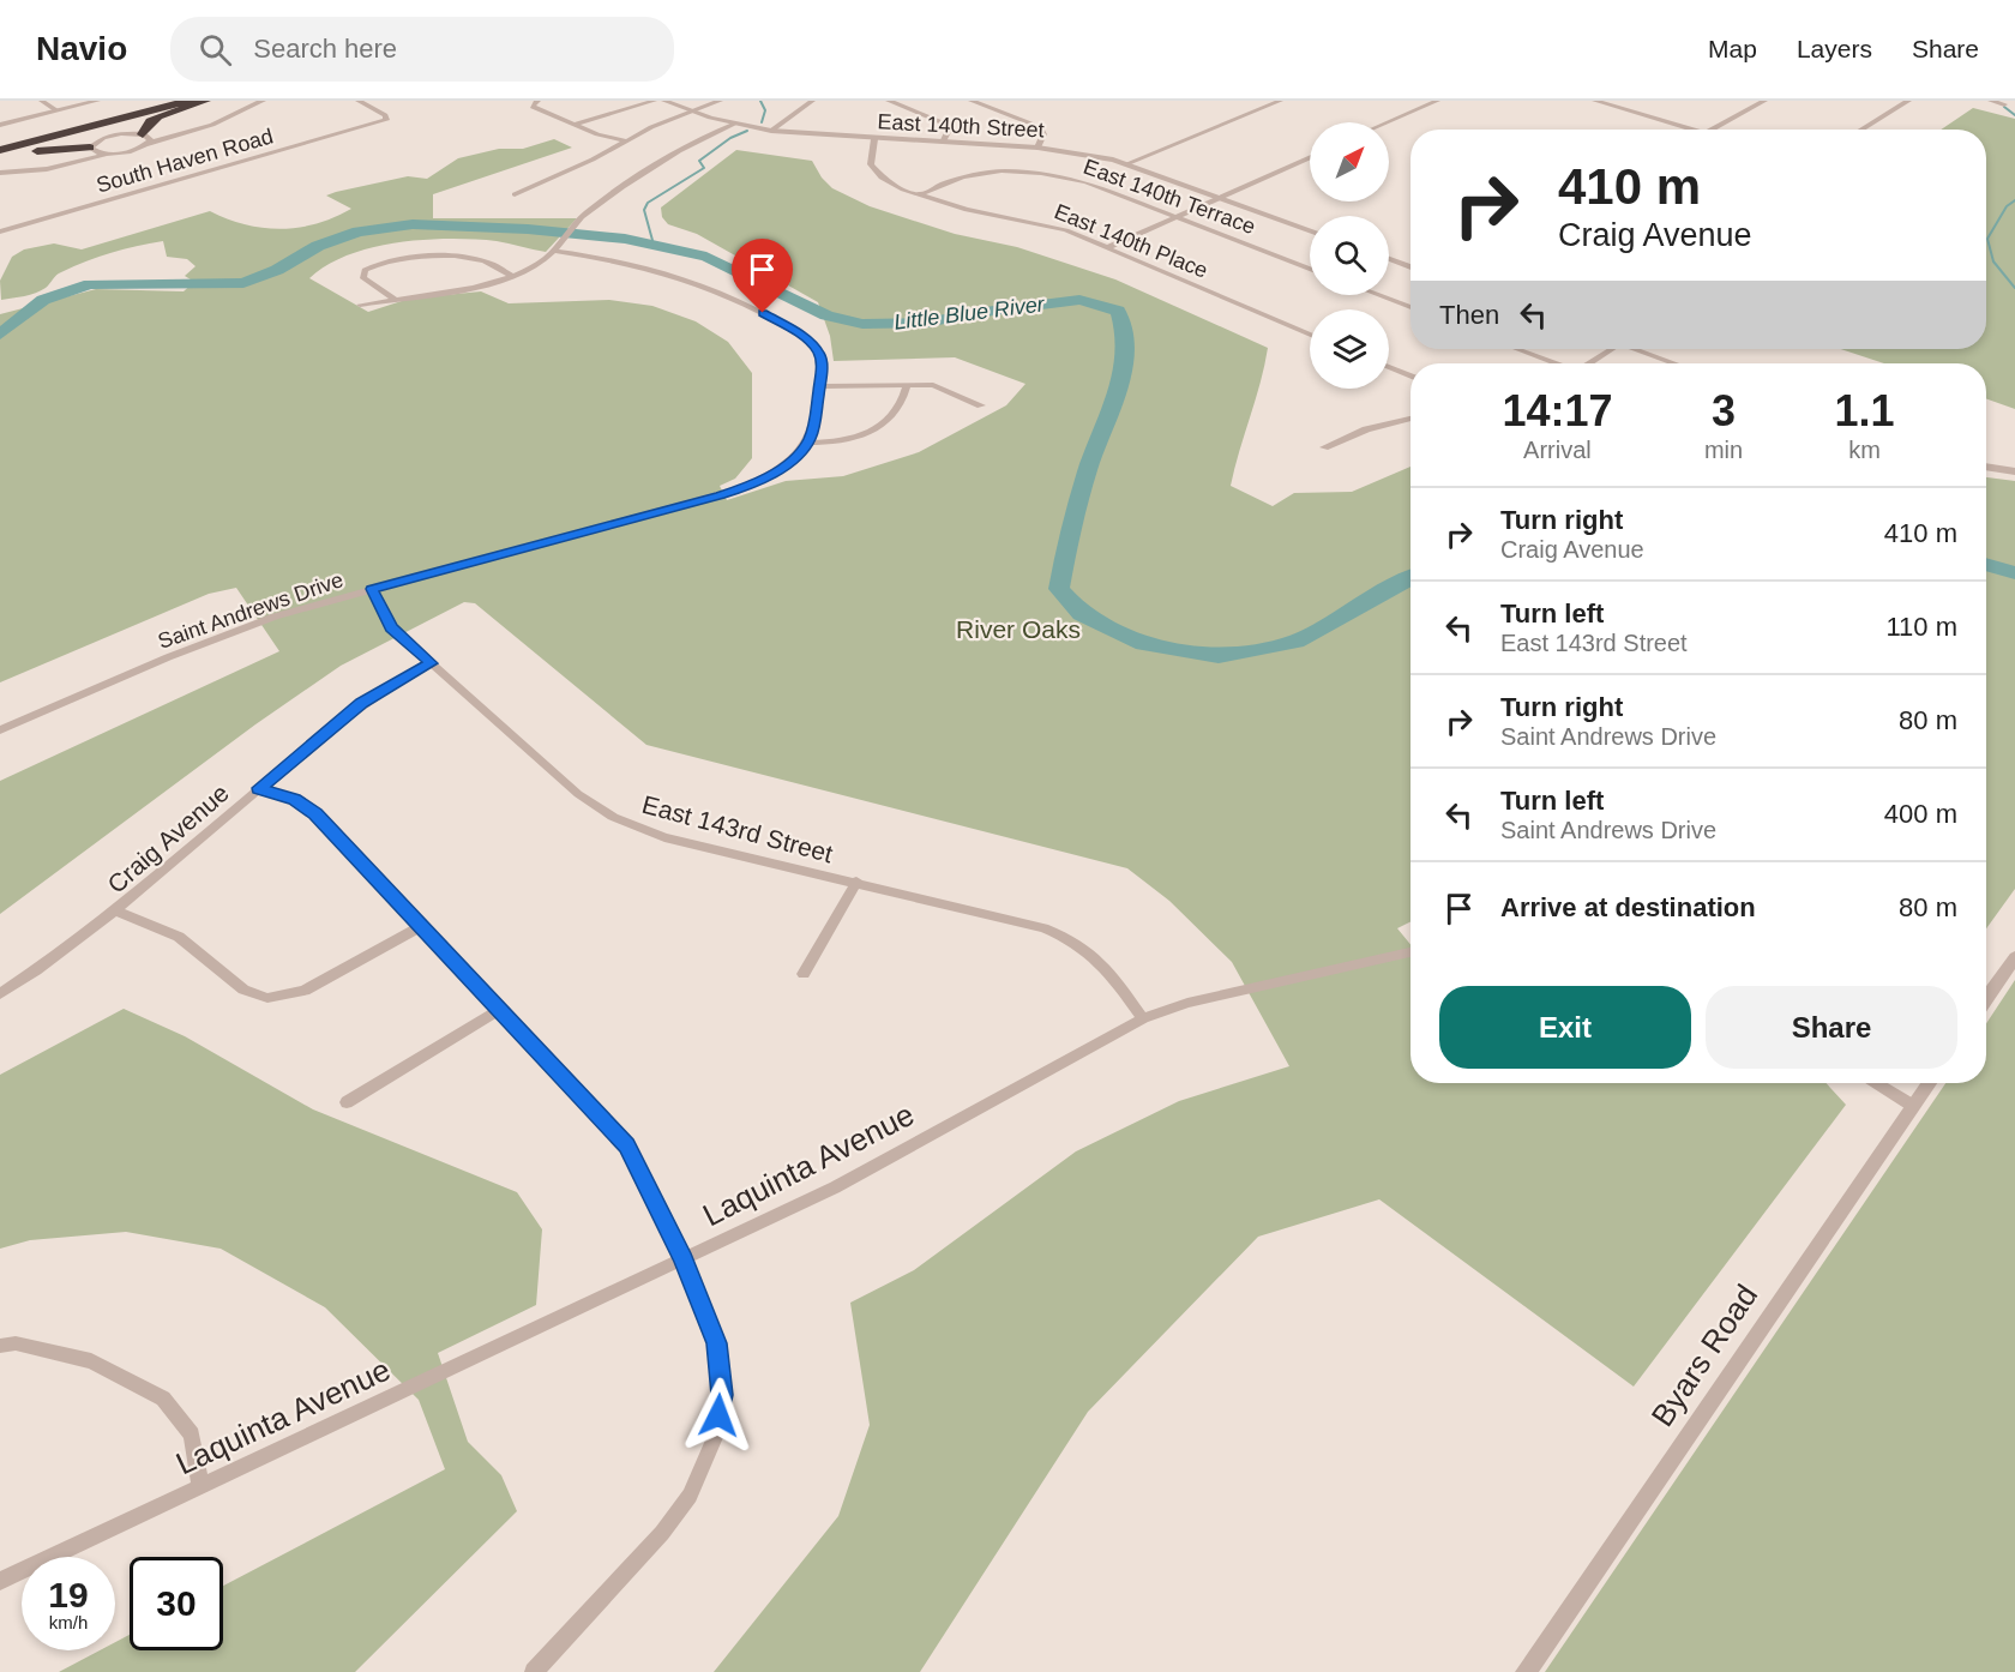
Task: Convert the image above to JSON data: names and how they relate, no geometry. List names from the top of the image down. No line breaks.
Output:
{"streets":{"street":["East 140th Street","South Haven Road","East 140th Terrace","East 140th Place","Saint Andrews Drive","East 143rd Street","Craig Avenue","Laquinta Avenue","Byars Road"]},"crossings":[["East 140th Street","East 140th Place"],["East 140th Terrace","East 140th Place"],["Saint Andrews Drive","East 143rd Street"],["East 143rd Street","Craig Avenue"],["East 143rd Street","Laquinta Avenue"]],"water":["Little Blue River"],"parks":["River Oaks"],"north":"top right","page":{"header":"Navio","search":"Search here","nav":["Map","Layers","Share"],"turn":["410 m","Craig Avenue"],"then":"Then","eta":["14:17","Arrival","3","min","1.1","km"],"list":[{"name":"Turn right","note":"Craig Avenue","value":"410 m"},{"name":"Turn left","note":"East 143rd Street","value":"110 m"},{"name":"Turn right","note":"Saint Andrews Drive","value":"80 m"},{"name":"Turn left","note":"Saint Andrews Drive","value":"400 m"},{"name":"Arrive at destination","value":"80 m"}],"buttons":["Exit","Share"],"speed":"19 km/h","limit":"30"}}
